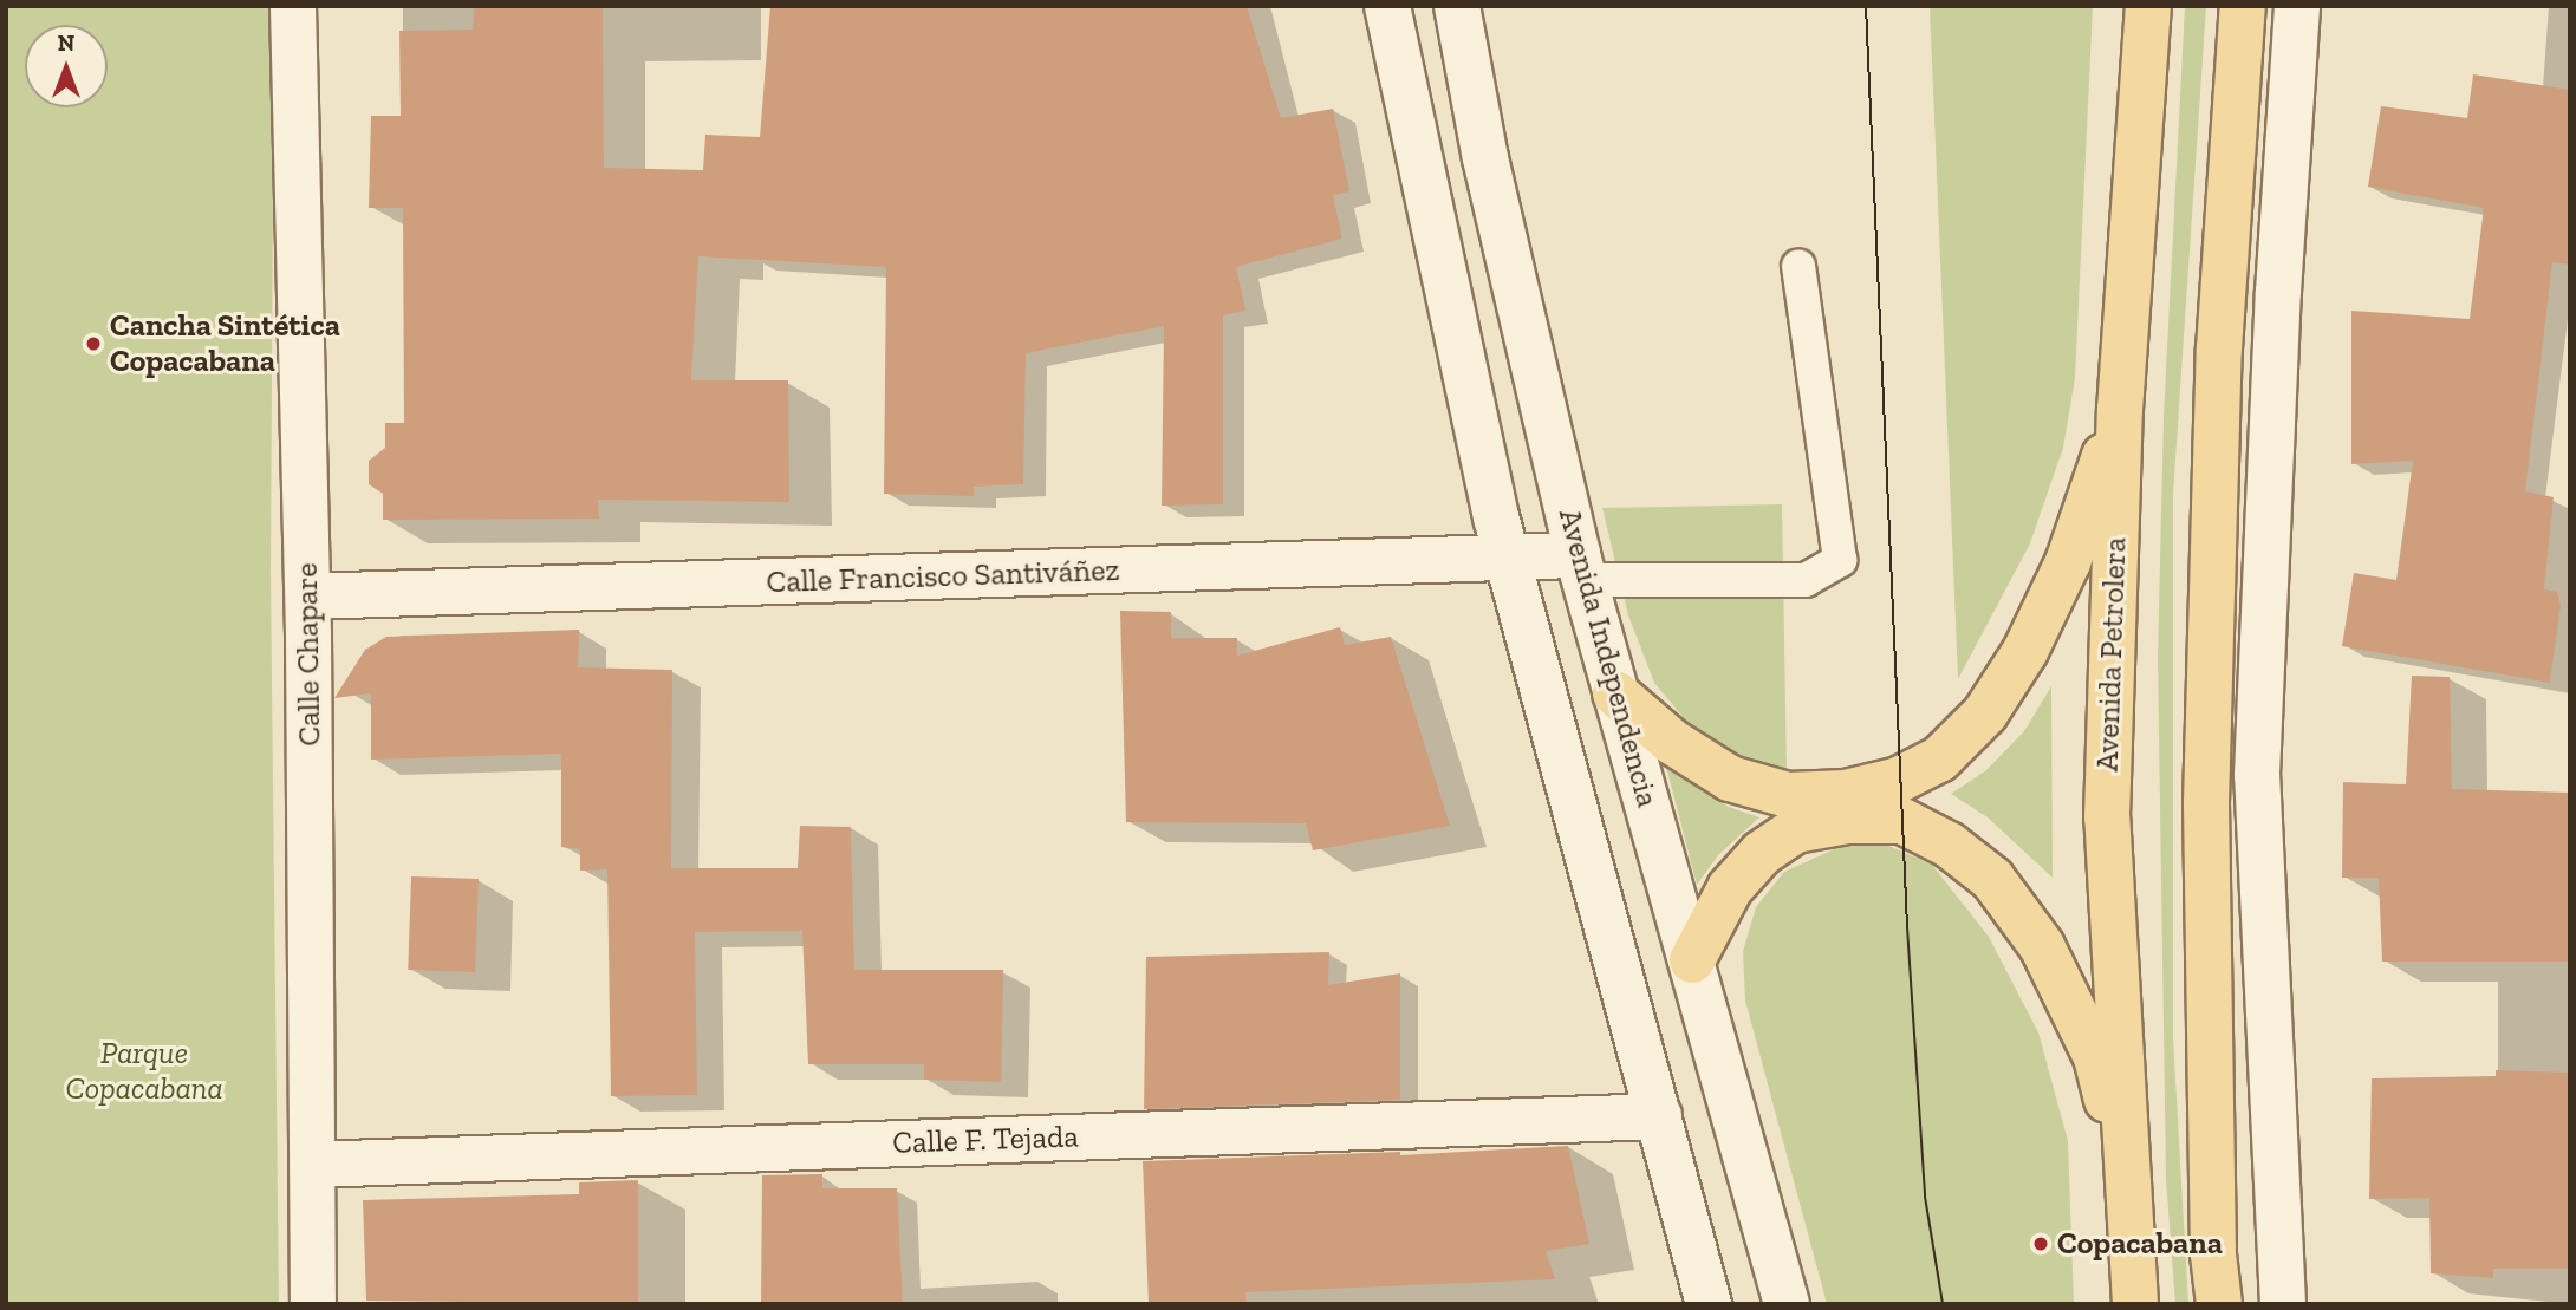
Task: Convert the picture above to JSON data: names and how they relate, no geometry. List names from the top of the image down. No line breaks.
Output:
{"streets":{"main road":["Avenida Petrolera"],"street":["Calle Francisco Santiváñez","Calle Chapare","Avenida Independencia","Calle F. Tejada"]},"crossings":[["Calle Francisco Santiváñez","Calle Chapare"],["Calle Francisco Santiváñez","Avenida Independencia"],["Calle Chapare","Calle F. Tejada"]],"parks":["Parque Copacabana"],"places":["Cancha Sintética Copacabana","Copacabana"],"north":"top"}
